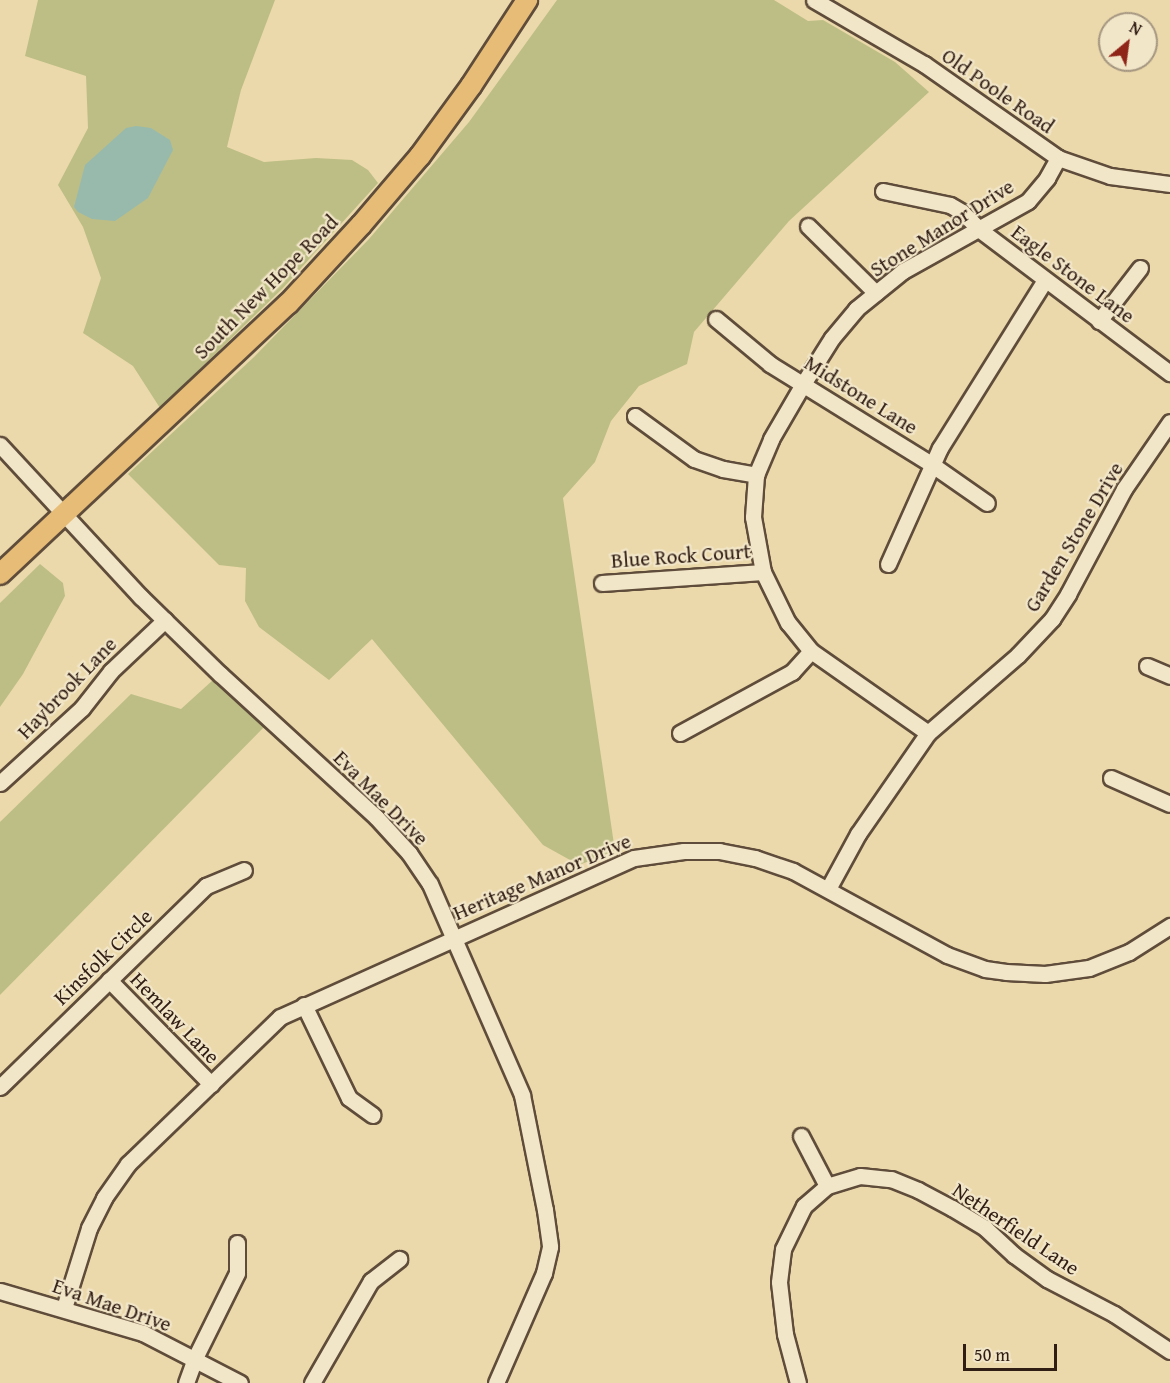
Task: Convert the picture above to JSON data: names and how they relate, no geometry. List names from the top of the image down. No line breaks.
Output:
{"streets":{"main road":["South New Hope Road"],"street":["Old Poole Road","Stone Manor Drive","Eagle Stone Lane","Midstone Lane","Garden Stone Drive","Blue Rock Court","Haybrook Lane","Eva Mae Drive","Heritage Manor Drive","Kinsfolk Circle","Hemlaw Lane","Netherfield Lane"]},"crossings":[["Old Poole Road","Stone Manor Drive"],["Stone Manor Drive","Eagle Stone Lane"],["Stone Manor Drive","Midstone Lane"],["Stone Manor Drive","Garden Stone Drive"],["Stone Manor Drive","Blue Rock Court"],["South New Hope Road","Eva Mae Drive"],["Garden Stone Drive","Heritage Manor Drive"],["Haybrook Lane","Eva Mae Drive"],["Eva Mae Drive","Heritage Manor Drive"],["Heritage Manor Drive","Hemlaw Lane"],["Kinsfolk Circle","Hemlaw Lane"]],"scale_bar":"50 m","north":"top right"}
